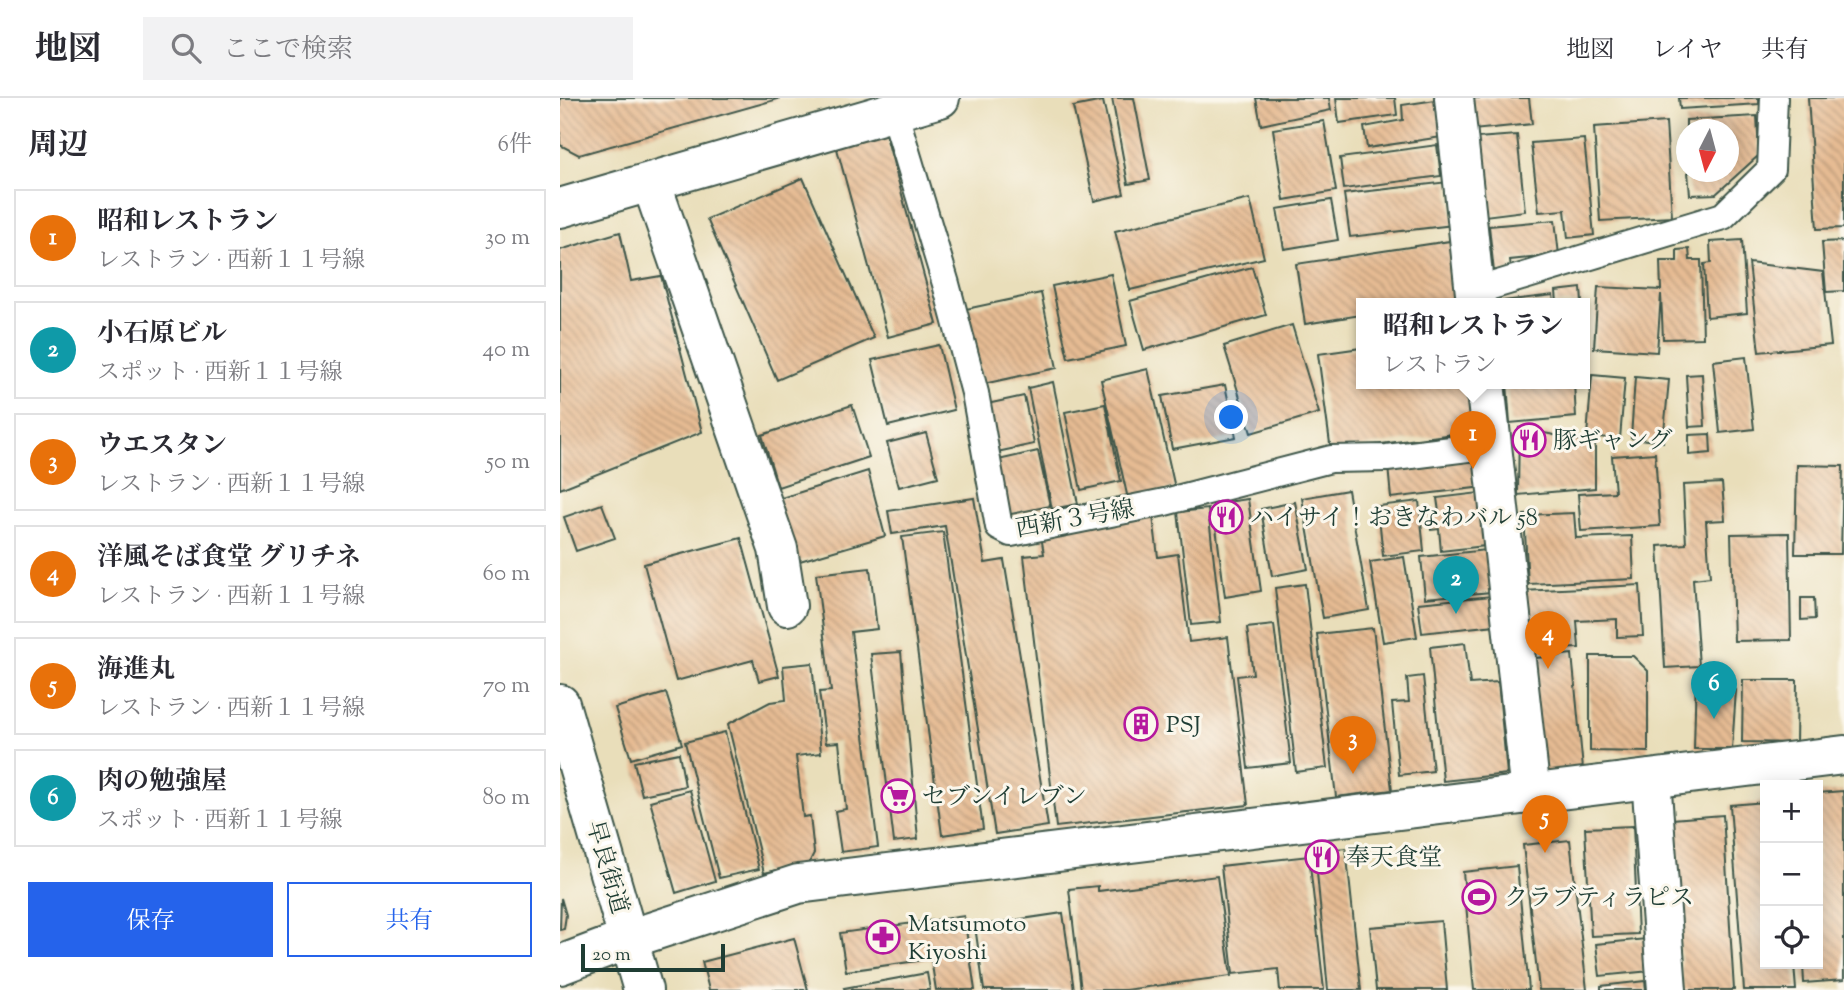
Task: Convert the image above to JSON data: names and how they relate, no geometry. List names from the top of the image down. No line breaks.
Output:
{"streets":{"street":["早良街道"],"lane":["西新３号線"]},"places":{"restaurant":["豚ギャング","ハイサイ！おきなわバル 58","奉天食堂"],"building":["PSJ"],"supermarket":["セブンイレブン"],"sports":["クラブティラピス"],"pharmacy":["Matsumoto Kiyoshi"]},"scale_bar":"20 m","north":"bottom","page":{"header":"地図","search":"ここで検索","nav":["地図","レイヤ","共有"],"heading":["周辺","6件"],"list":[{"mark":"1","name":"昭和レストラン","note":"レストラン · 西新１１号線","value":"30 m"},{"mark":"2","name":"小石原ビル","note":"スポット · 西新１１号線","value":"40 m"},{"mark":"3","name":"ウエスタン","note":"レストラン · 西新１１号線","value":"50 m"},{"mark":"4","name":"洋風そば食堂 グリチネ","note":"レストラン · 西新１１号線","value":"60 m"},{"mark":"5","name":"海進丸","note":"レストラン · 西新１１号線","value":"70 m"},{"mark":"6","name":"肉の勉強屋","note":"スポット · 西新１１号線","value":"80 m"}],"popup":["昭和レストラン","レストラン"],"pins":["1","2","4","6","3","5"],"map_buttons":["+","−"],"buttons":["保存","共有"],"scale":"20 m"}}
